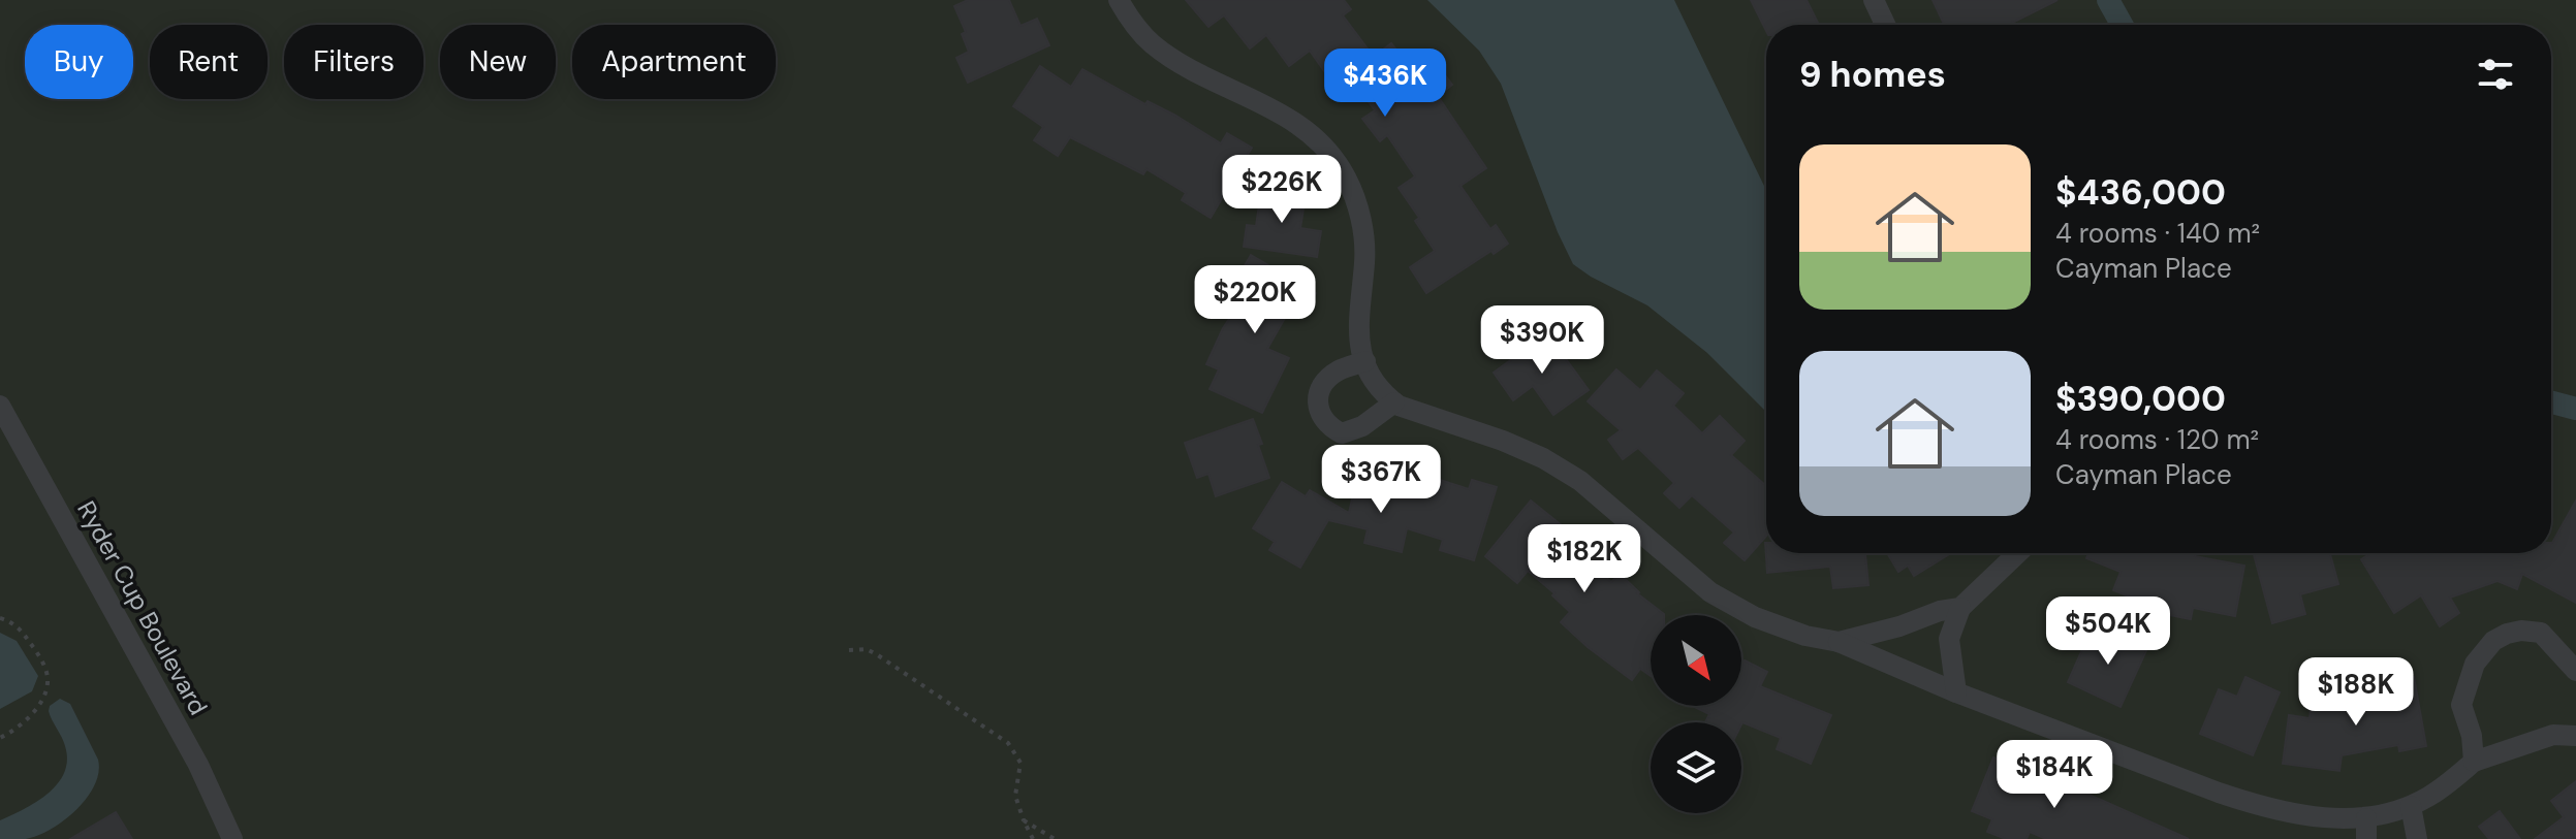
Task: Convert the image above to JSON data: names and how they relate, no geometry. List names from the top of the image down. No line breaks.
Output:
{"streets":{"street":["Ryder Cup Boulevard"]},"north":"bottom right","page":{"chip":["Buy","Rent","Filters","New","Apartment"],"heading":"9 homes","price":["$436K","$226K","$220K","$390K","$367K","$182K","$504K","$188K","$184K"],"list":[{"name":"$436,000","note":"4 rooms · 140 m² · Cayman Place"},{"name":"$390,000","note":"4 rooms · 120 m² · Cayman Place"}]}}
